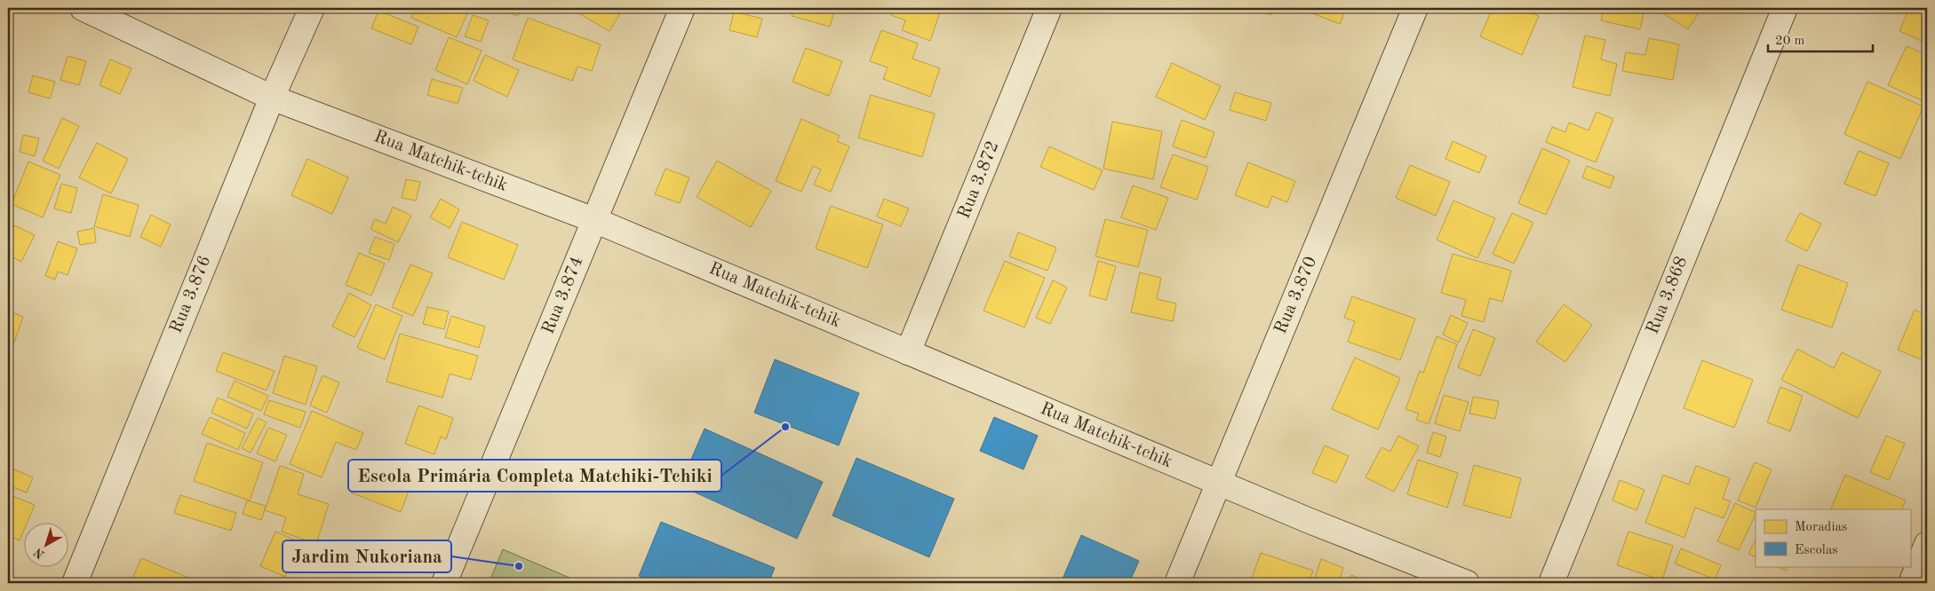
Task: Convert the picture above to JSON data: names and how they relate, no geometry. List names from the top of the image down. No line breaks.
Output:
{"streets":{"street":["Rua Matchik-tchik","Rua 3.872","Rua 3.876","Rua 3.874","Rua 3.870","Rua 3.868"]},"crossings":[["Rua Matchik-tchik","Rua 3.872"],["Rua Matchik-tchik","Rua 3.876"],["Rua Matchik-tchik","Rua 3.874"],["Rua Matchik-tchik","Rua 3.870"]],"places":["Escola Primária Completa Matchiki-Tchiki","Jardim Nukoriana"],"legend":["Moradias","Escolas"],"scale_bar":"20 m","north":"bottom left"}
